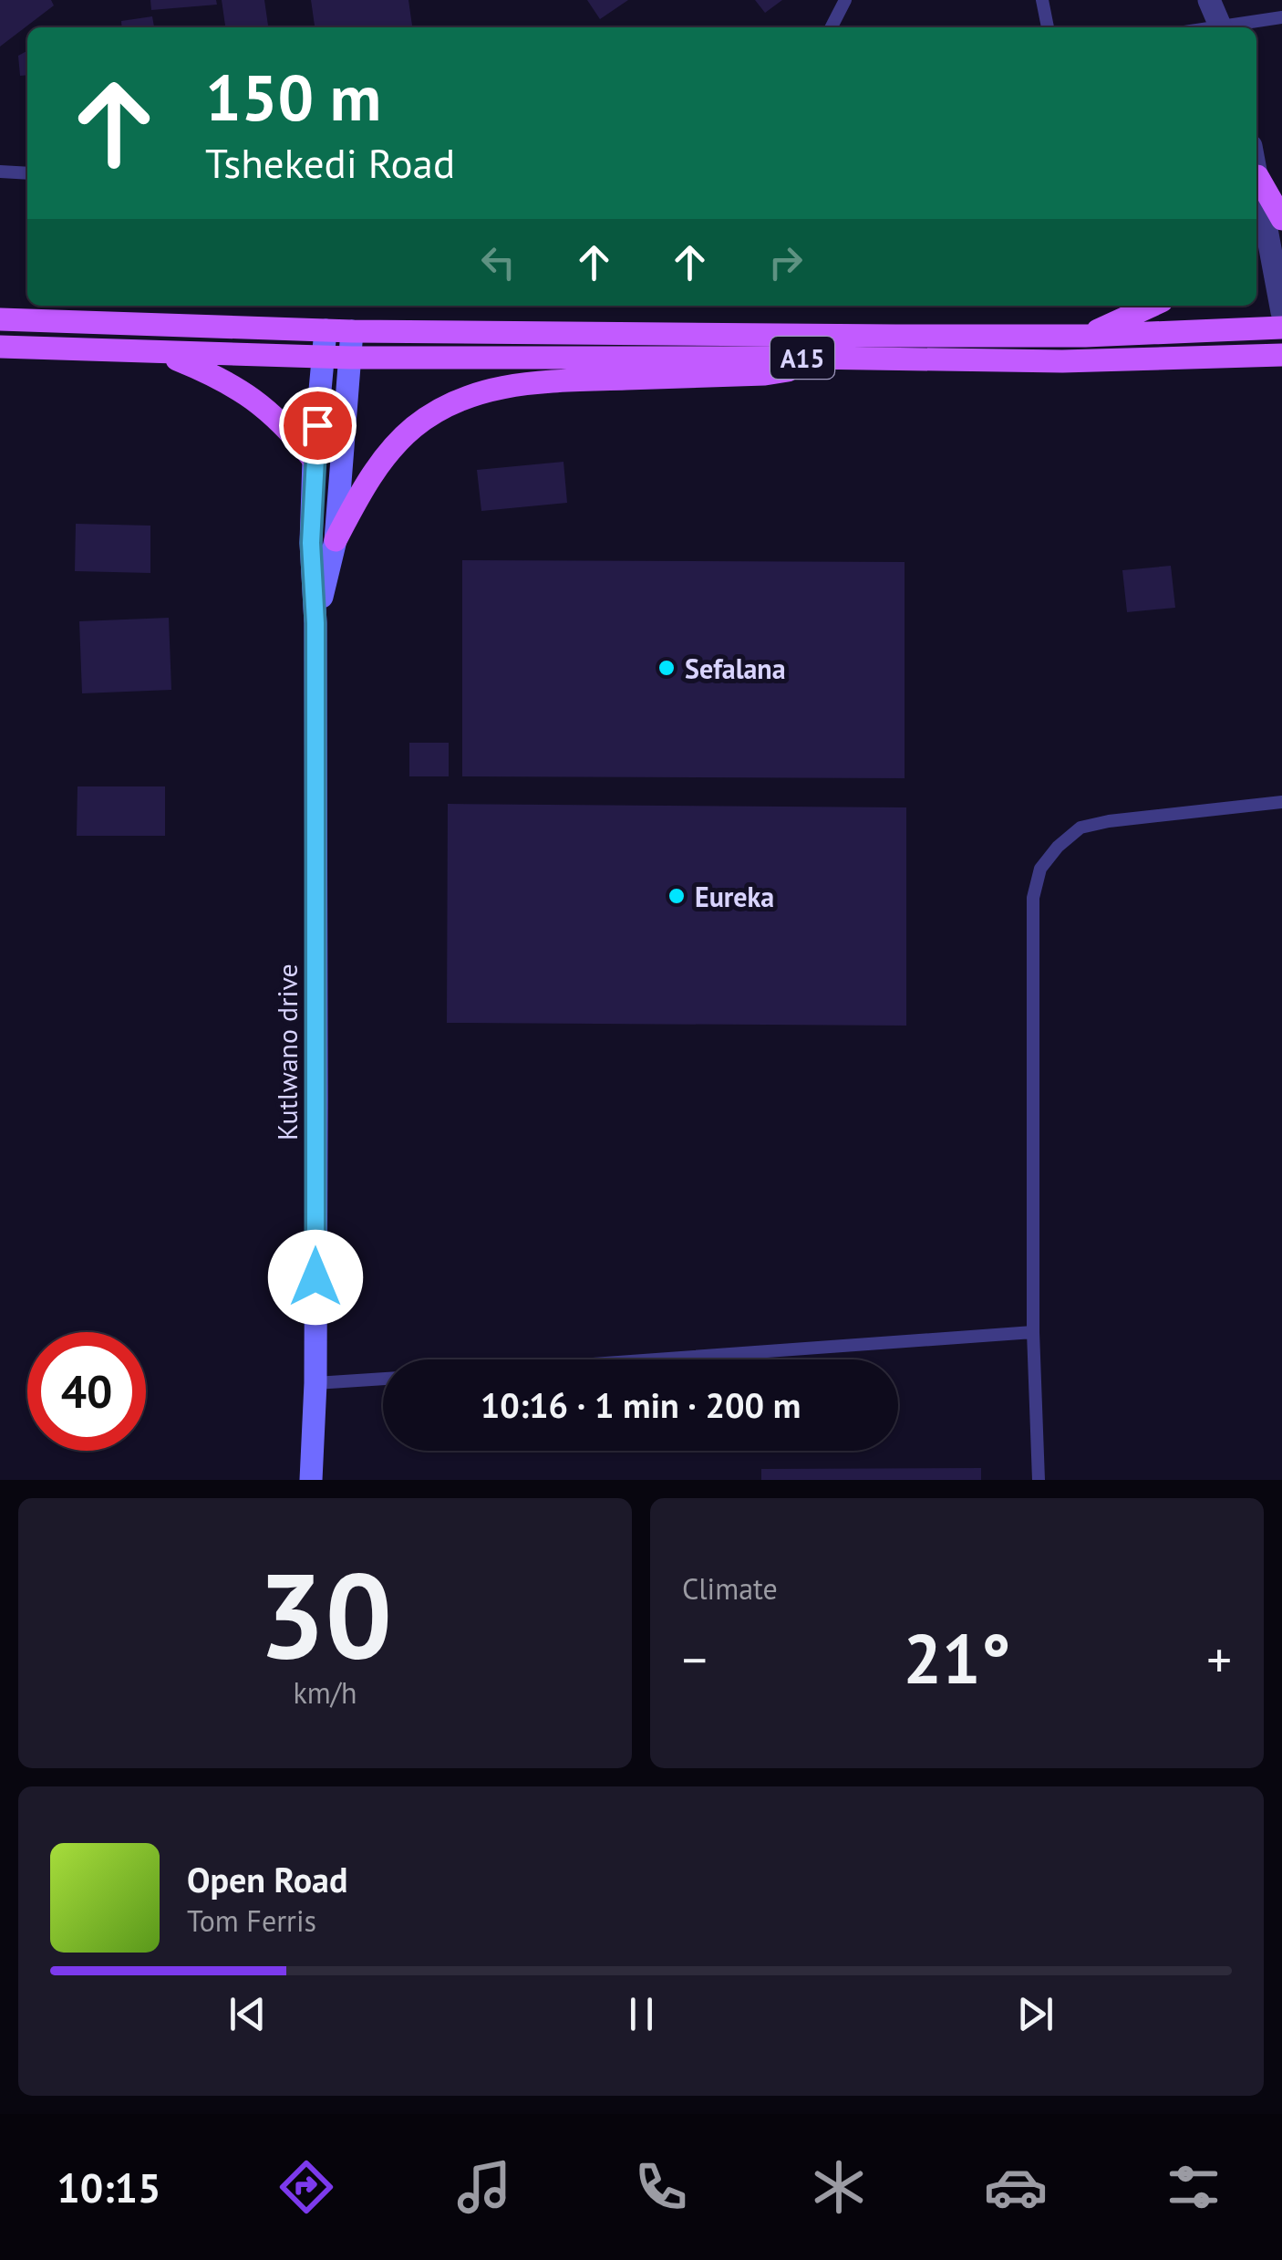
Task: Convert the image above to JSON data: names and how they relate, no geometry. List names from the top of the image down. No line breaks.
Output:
{"streets":{"main road":["A15"],"street":["Kutlwano drive"]},"places":["Sefalana","Eureka"],"page":{"turn":["150 m","Tshekedi Road"],"limit":"40","trip":"10:16 · 1 min · 200 m","tile":[["30","km/h"],"Climate"],"heat":["−","21°","+"],"song":["Open Road","Tom Ferris"],"tabs":"10:15"}}
